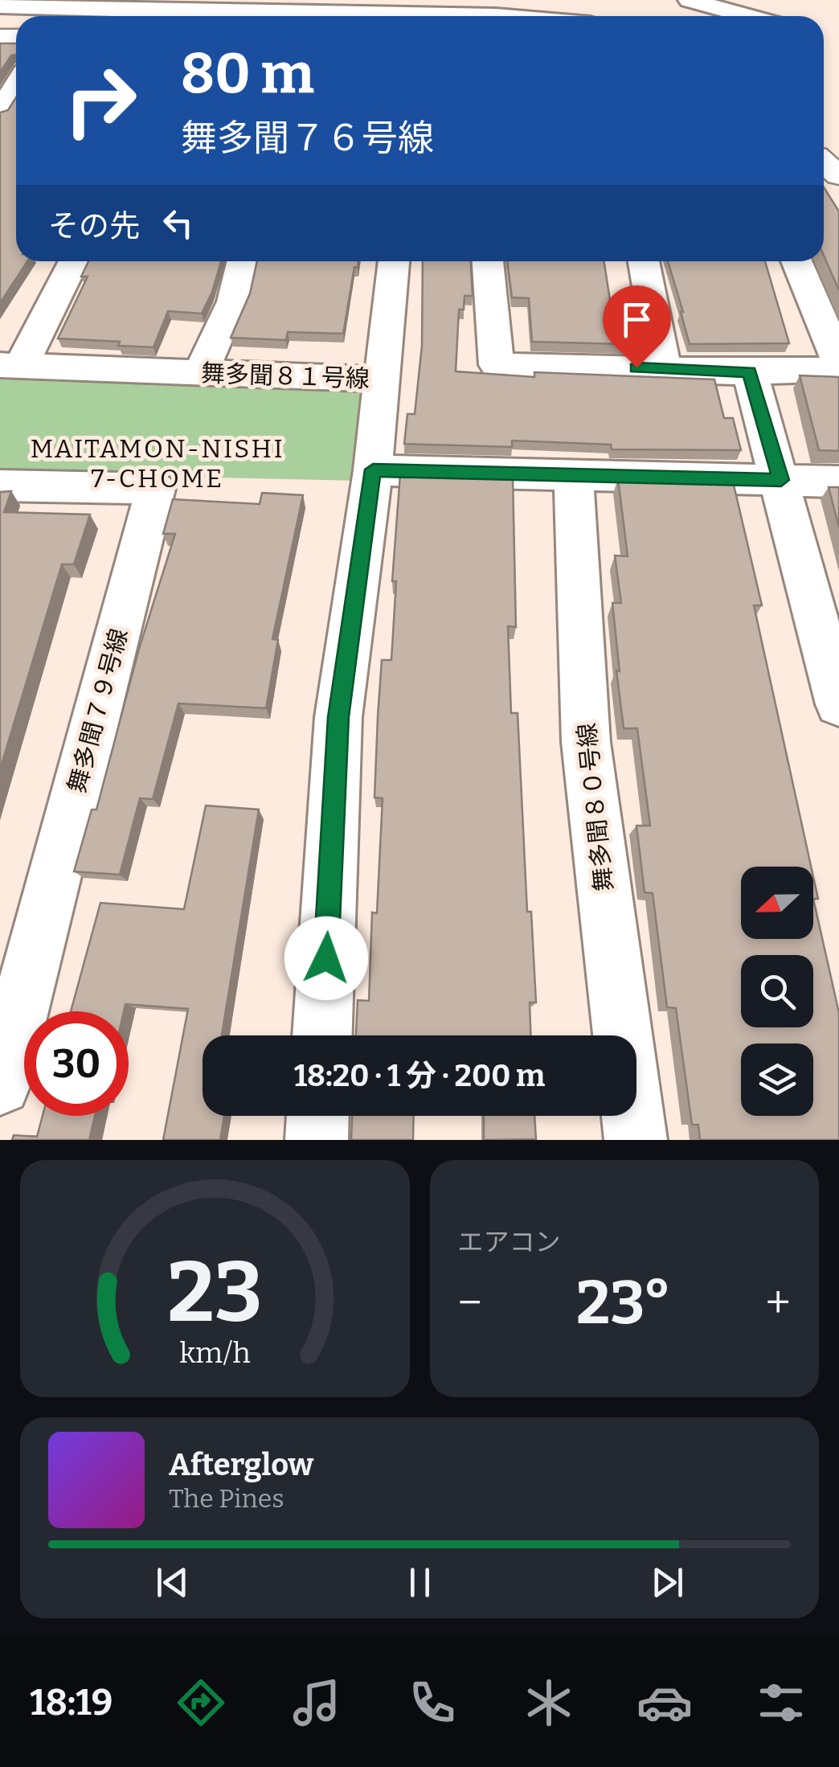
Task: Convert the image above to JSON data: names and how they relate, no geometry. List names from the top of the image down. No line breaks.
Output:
{"streets":{"street":["舞多聞８１号線","舞多聞７９号線","舞多聞８０号線"]},"districts":["MAITAMON-NISHI 7-CHOME"],"north":"left","page":{"turn":["80 m","舞多聞７６号線"],"then":"その先","limit":"30","trip":"18:20 · 1 分 · 200 m","tile":"エアコン","heat":["−","23°","+"],"song":["Afterglow","The Pines"],"tabs":"18:19","gauge":["23","km/h"]}}
